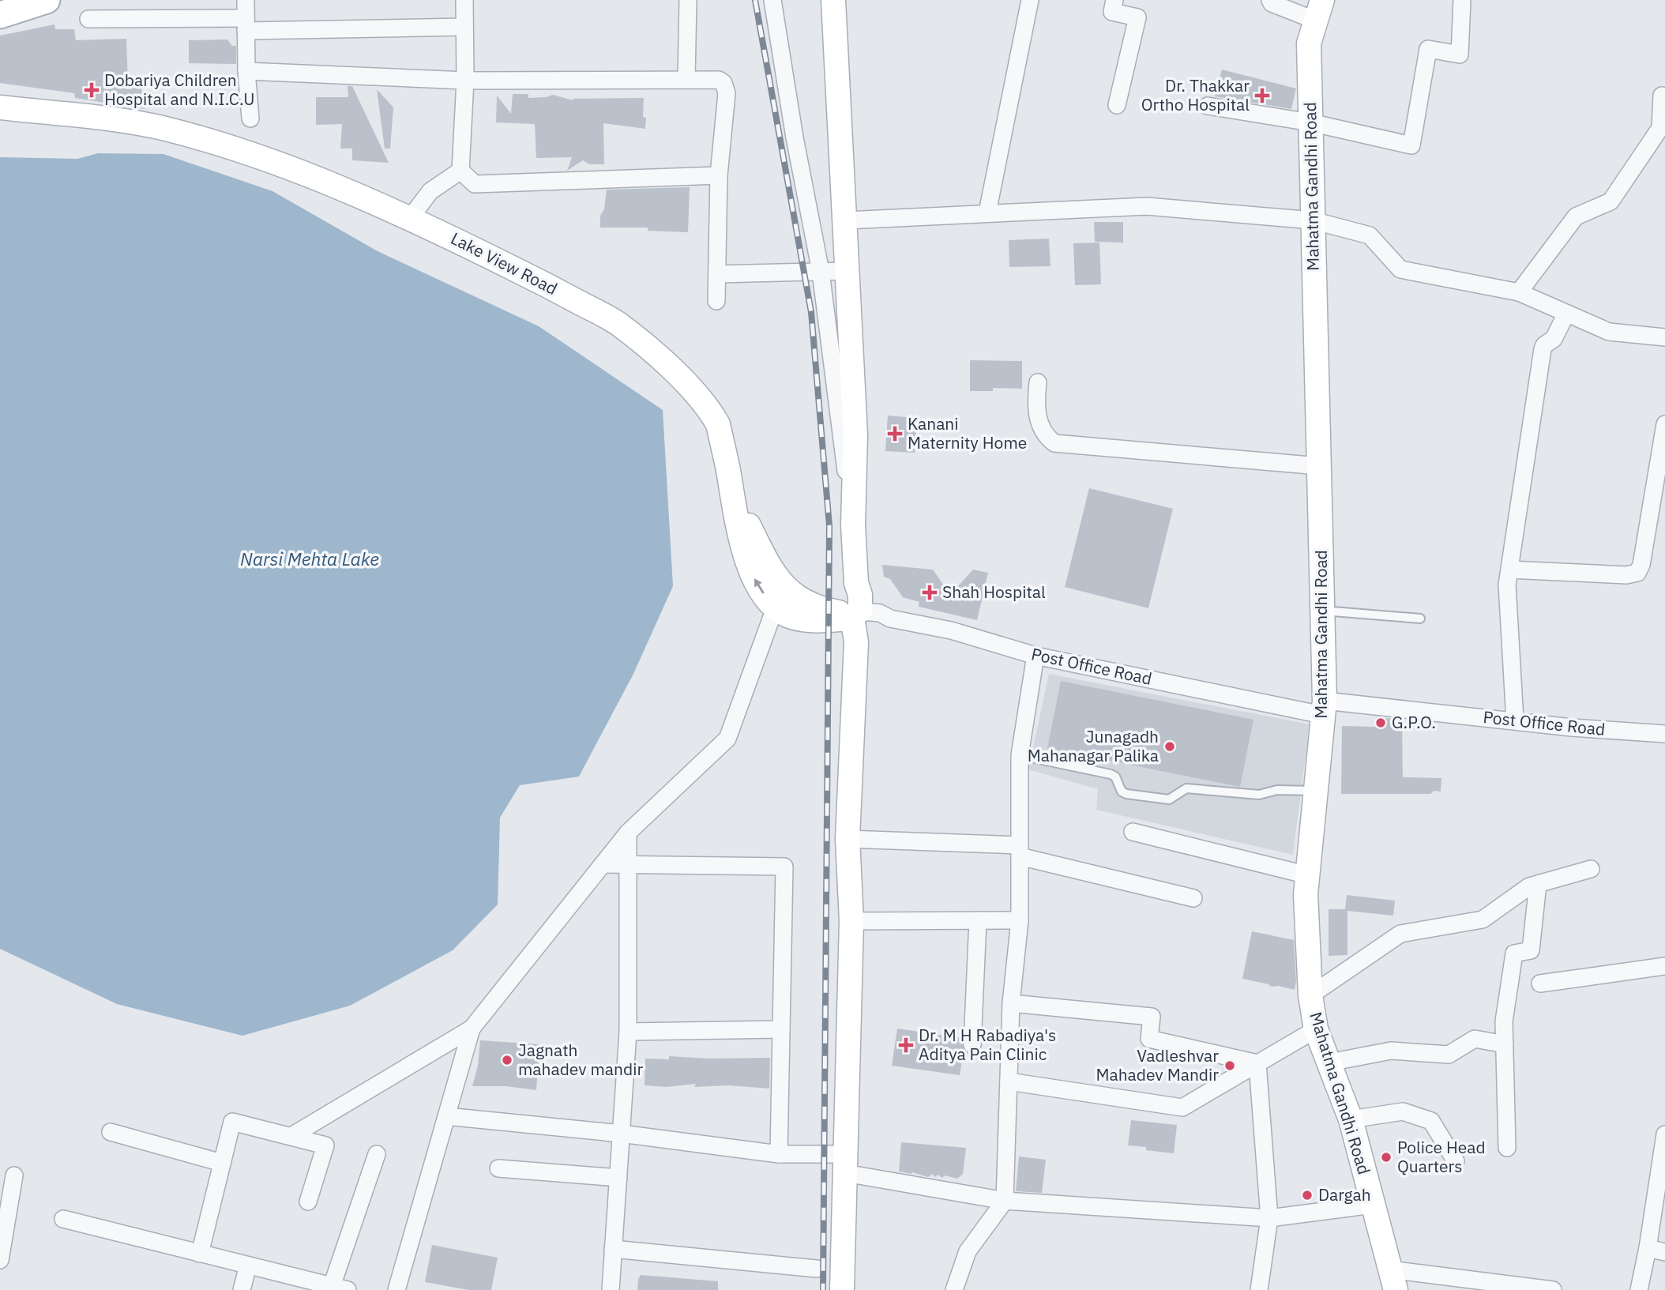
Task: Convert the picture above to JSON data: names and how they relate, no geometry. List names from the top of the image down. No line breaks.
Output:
{"streets":{"main road":["Mahatma Gandhi Road","Lake View Road"],"street":["Post Office Road"]},"crossings":[["Mahatma Gandhi Road","Post Office Road"]],"water":["Narsi Mehta Lake"],"places":{"health":["Dobariya Children Hospital and N.I.C.U","Dr. Thakkar Ortho Hospital","Kanani Maternity Home","Shah Hospital","Dr. M H Rabadiya's Aditya Pain Clinic"],"other":["G.P.O.","Junagadh Mahanagar Palika","Jagnath mahadev mandir","Vadleshvar Mahadev Mandir","Police Head Quarters","Dargah"]}}
